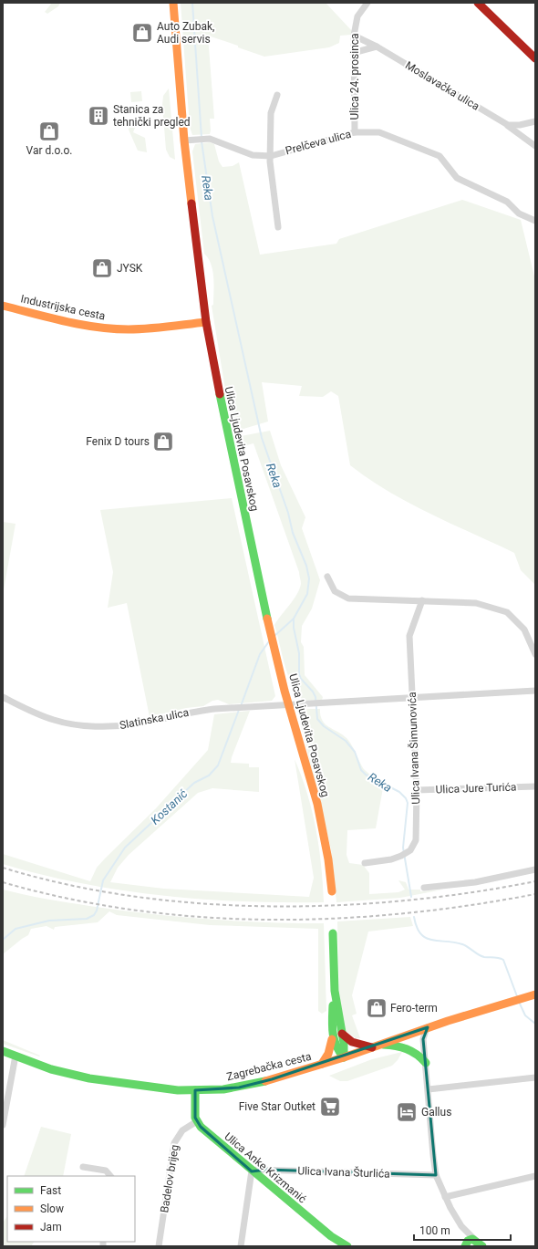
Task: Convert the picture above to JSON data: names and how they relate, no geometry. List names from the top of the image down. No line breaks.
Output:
{"streets":{"main road":["Industrijska cesta","Ulica Ljudevita Posavskog","Zagrebačka cesta","Ulica Anke Krizmanić"],"street":["Ulica 24. prosinca","Moslavačka ulica","Prelčeva ulica","Slatinska ulica","Ulica Ivana Šimunovića","Ulica Jure Turića","Ulica Ivana Šturlića","Badelov brijeg"]},"crossings":[["Ulica 24. prosinca","Moslavačka ulica"],["Ulica 24. prosinca","Prelčeva ulica"],["Prelčeva ulica","Ulica Ljudevita Posavskog"],["Industrijska cesta","Ulica Ljudevita Posavskog"],["Ulica Ljudevita Posavskog","Slatinska ulica"],["Slatinska ulica","Ulica Ivana Šimunovića"],["Ulica Ivana Šimunovića","Ulica Jure Turića"],["Ulica Anke Krizmanić","Ulica Ivana Šturlića"],["Ulica Anke Krizmanić","Badelov brijeg"]],"water":["Reka","Kostanić"],"places":{"shop":["Auto Zubak, Audi servis","Var d.o.o.","JYSK","Fenix D tours","Fero-term"],"building":["Stanica za tehnički pregled"],"supermarket":["Five Star Outket"],"hotel":["Gallus"]},"legend":["Fast","Slow","Jam"],"scale_bar":"100 m"}
